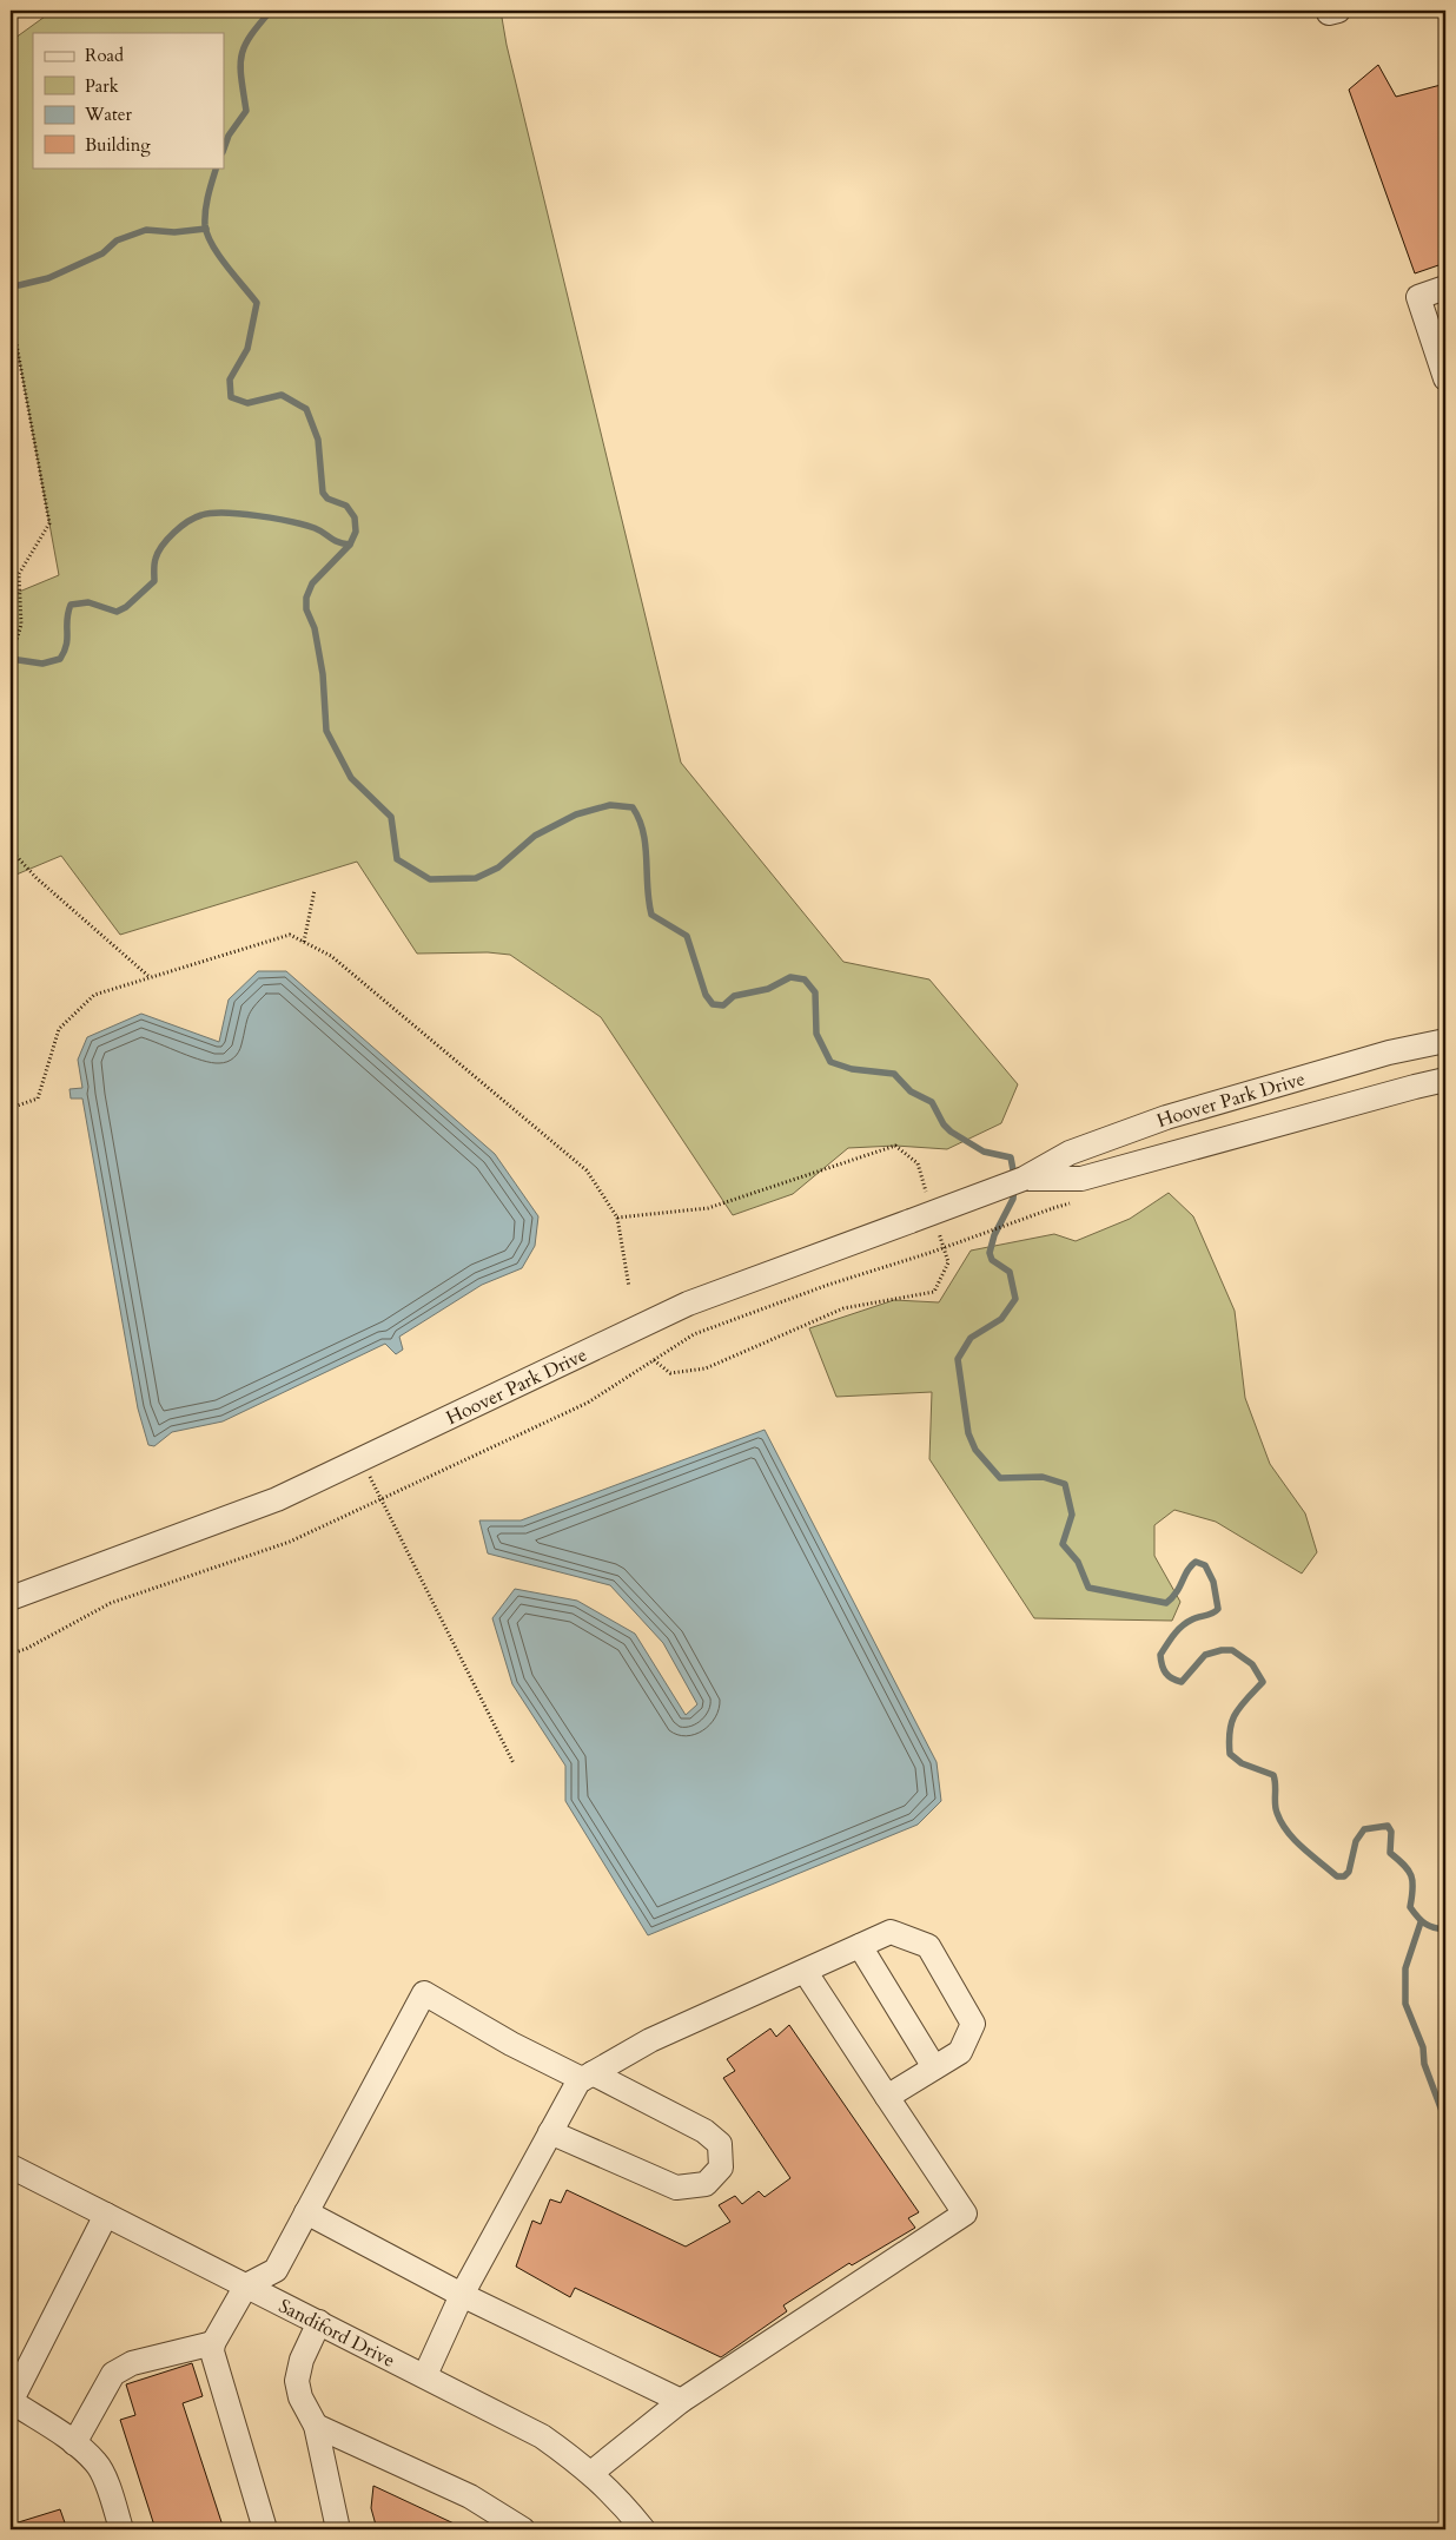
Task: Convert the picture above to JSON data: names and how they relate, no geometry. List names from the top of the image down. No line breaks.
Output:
{"streets":{"street":["Hoover Park Drive","Sandiford Drive"]},"legend":["Road","Park","Water","Building"]}
